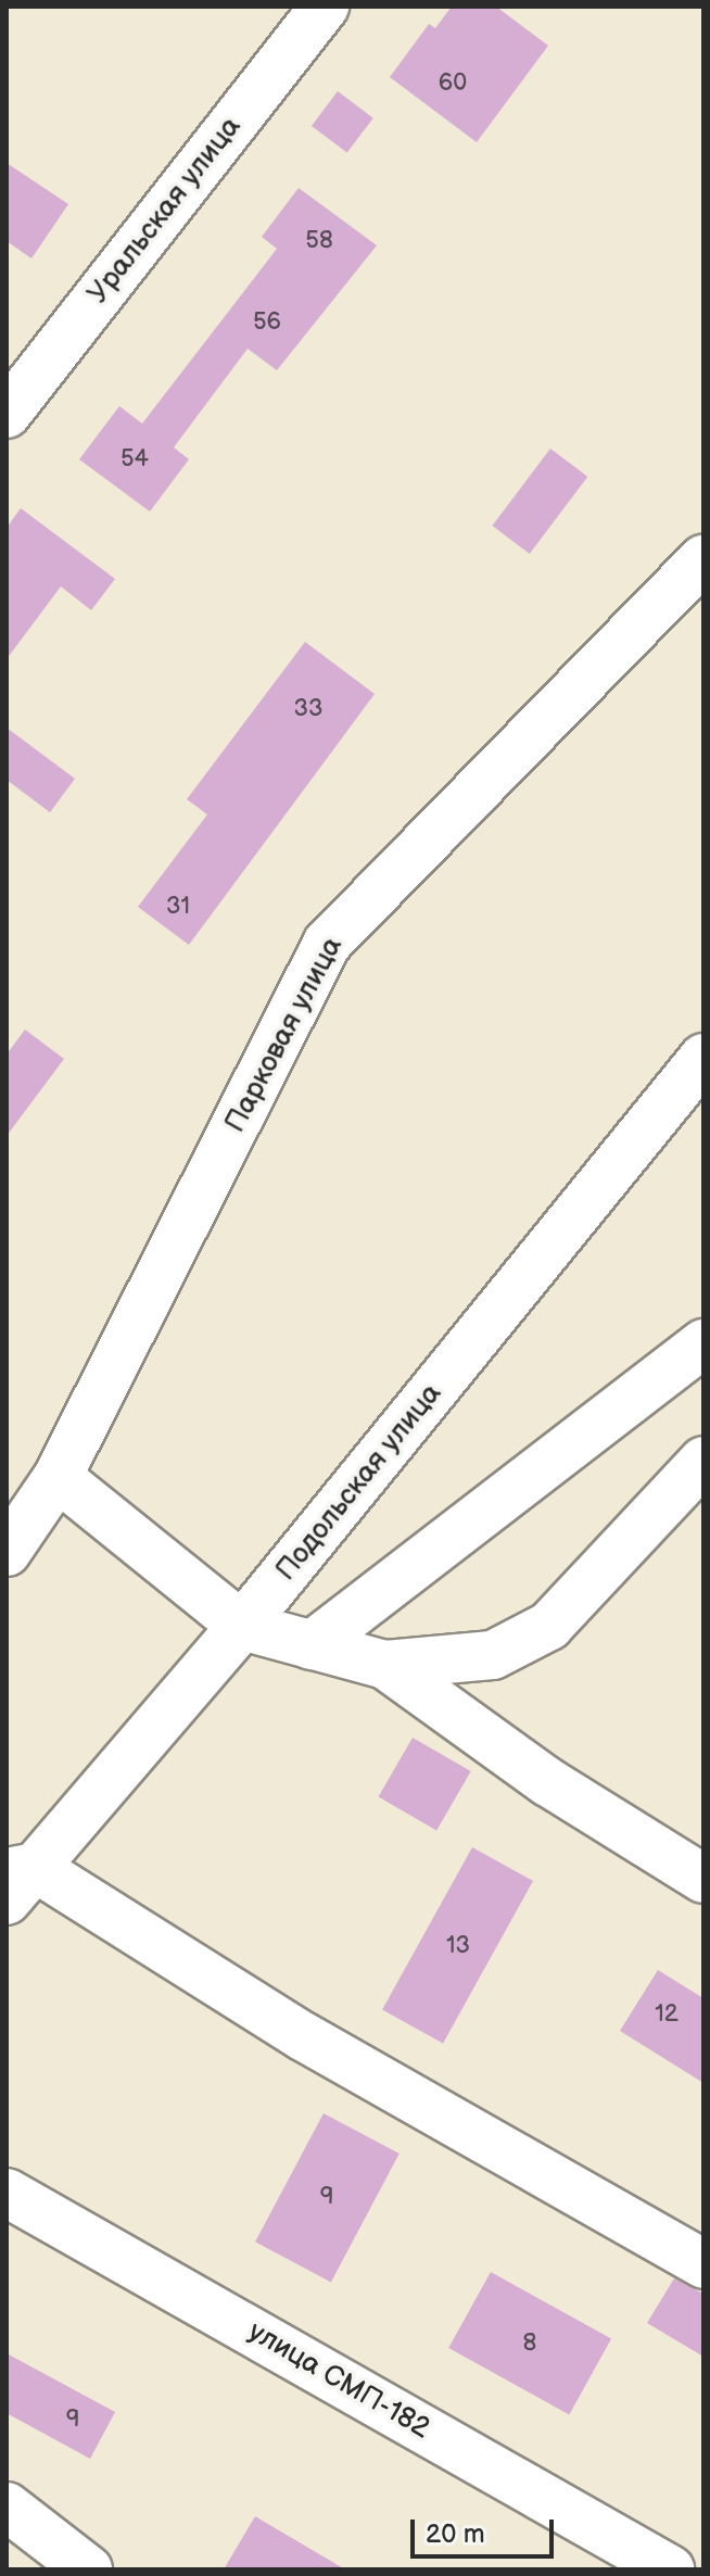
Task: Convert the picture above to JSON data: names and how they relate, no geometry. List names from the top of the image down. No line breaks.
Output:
{"streets":{"street":["Уральская улица","Парковая улица","Подольская улица","улица СМП-182"]},"house_numbers":["60","58","56","54","33","31","13","12","9","8","9"],"scale_bar":"20 m"}
